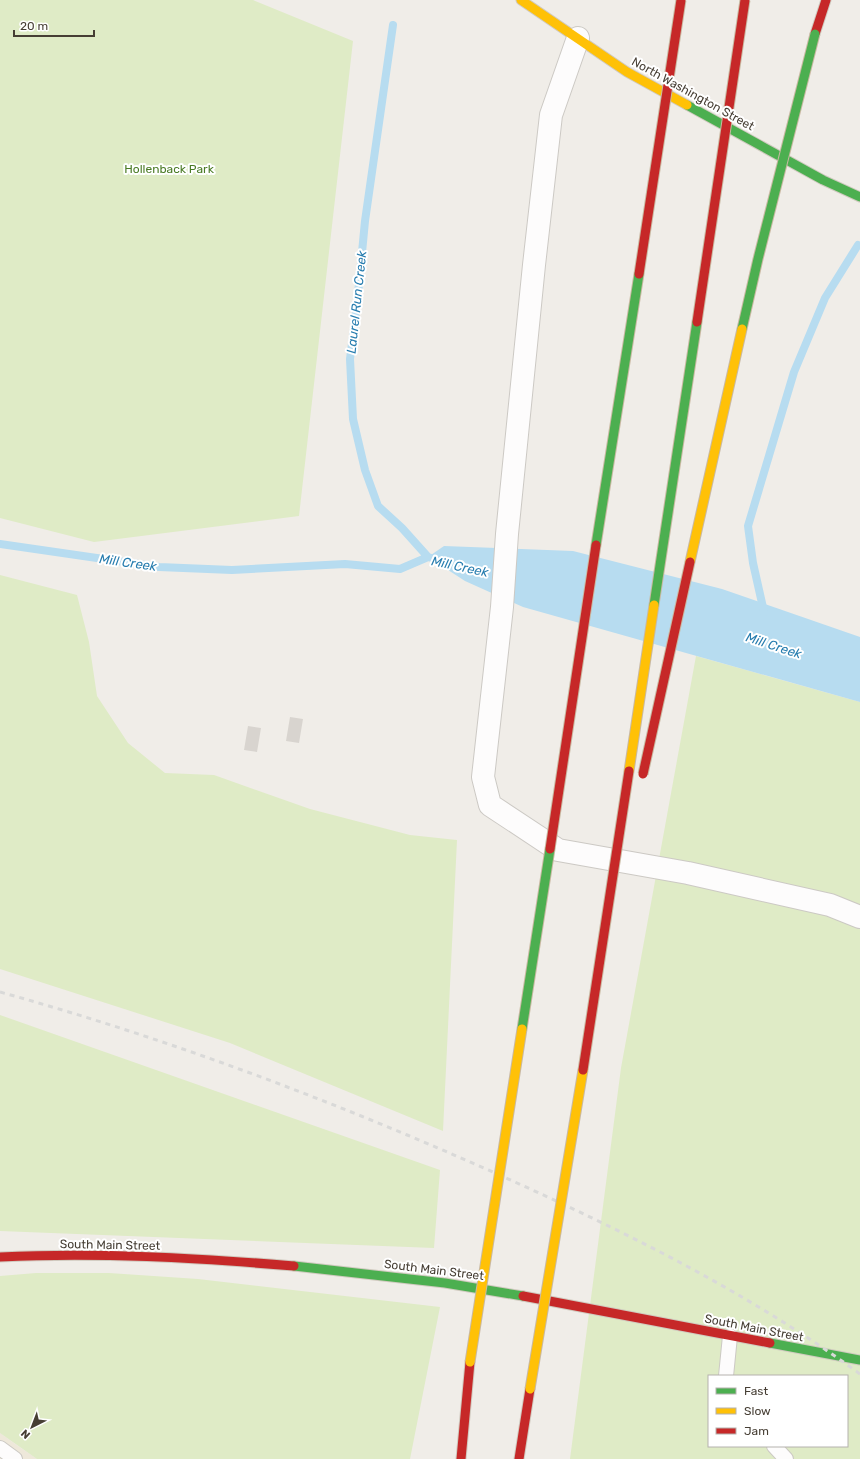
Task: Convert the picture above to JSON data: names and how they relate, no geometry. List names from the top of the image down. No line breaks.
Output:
{"streets":{"main road":["North Washington Street","South Main Street"]},"water":["Laurel Run Creek","Mill Creek"],"parks":["Hollenback Park"],"legend":["Fast","Slow","Jam"],"scale_bar":"20 m","north":"bottom left"}
